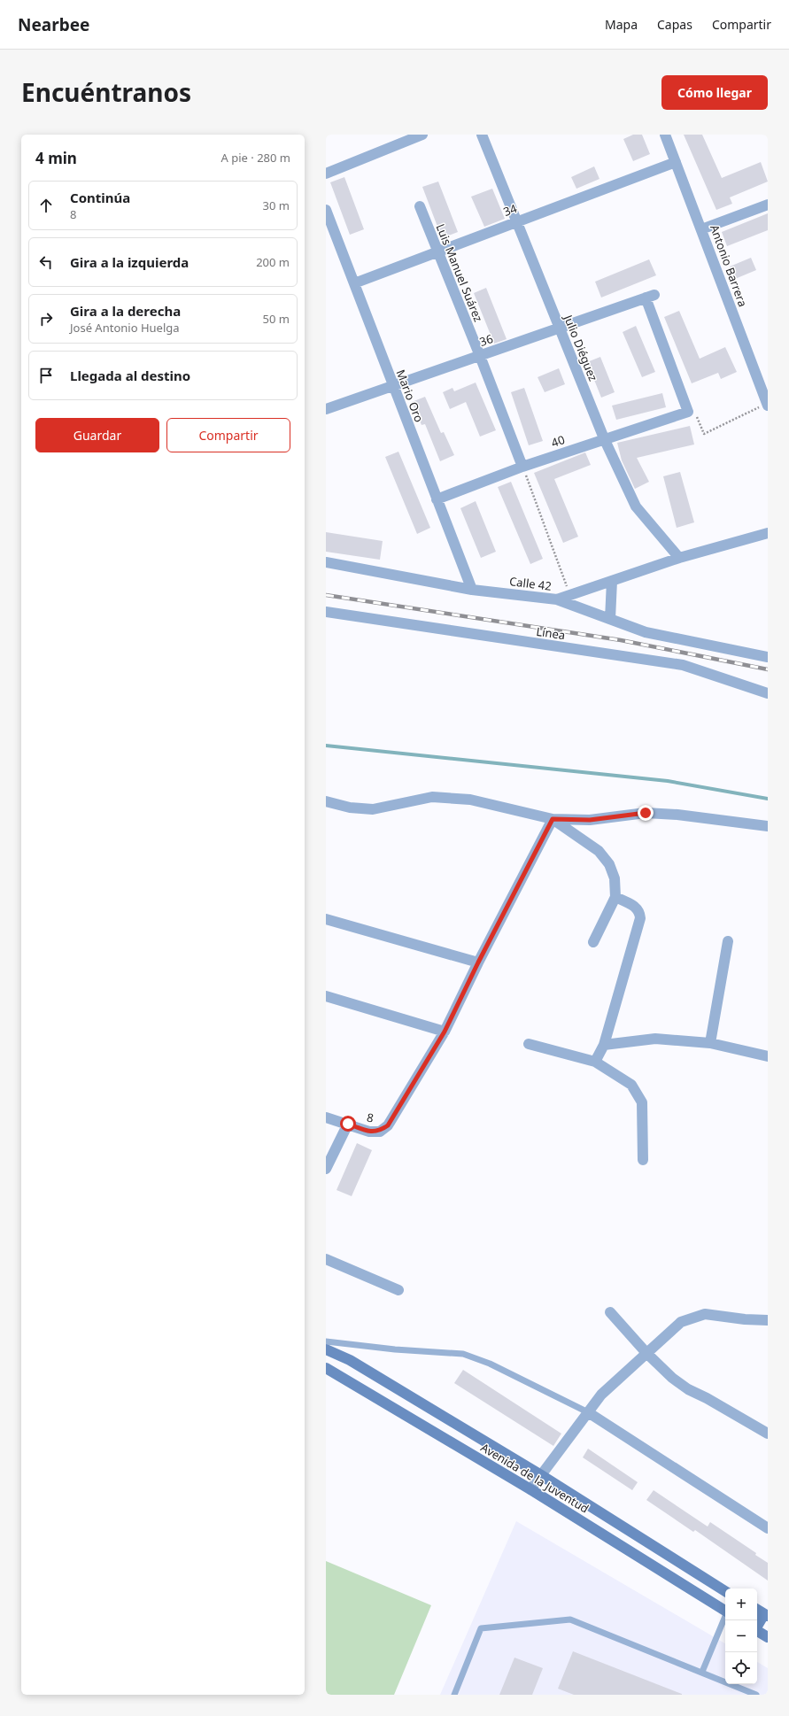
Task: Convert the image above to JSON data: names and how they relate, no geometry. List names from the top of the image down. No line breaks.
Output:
{"streets":{"main road":["Avenida de la Juventud"],"street":["34","Antonio Barrera","Luis Manuel Suárez","36","Julio Diéguez","Mario Oro","40","Calle 42","Línea","8"]},"crossings":[["34","Antonio Barrera"],["34","Luis Manuel Suárez"],["34","Julio Diéguez"],["34","Mario Oro"],["Luis Manuel Suárez","36"],["Luis Manuel Suárez","40"],["36","Julio Diéguez"],["36","Mario Oro"],["36","40"],["Julio Diéguez","40"],["Julio Diéguez","Calle 42"],["Mario Oro","40"],["Mario Oro","Calle 42"]],"page":{"header":"Nearbee","nav":["Mapa","Capas","Compartir"],"title":"Encuéntranos","buttons":["Cómo llegar",["Guardar","Compartir"]],"heading":["4 min","A pie · 280 m"],"list":[["Continúa","8","30 m"],["Gira a la izquierda","200 m"],["Gira a la derecha","José Antonio Huelga","50 m"],"Llegada al destino"],"map_buttons":["+","−"]}}
